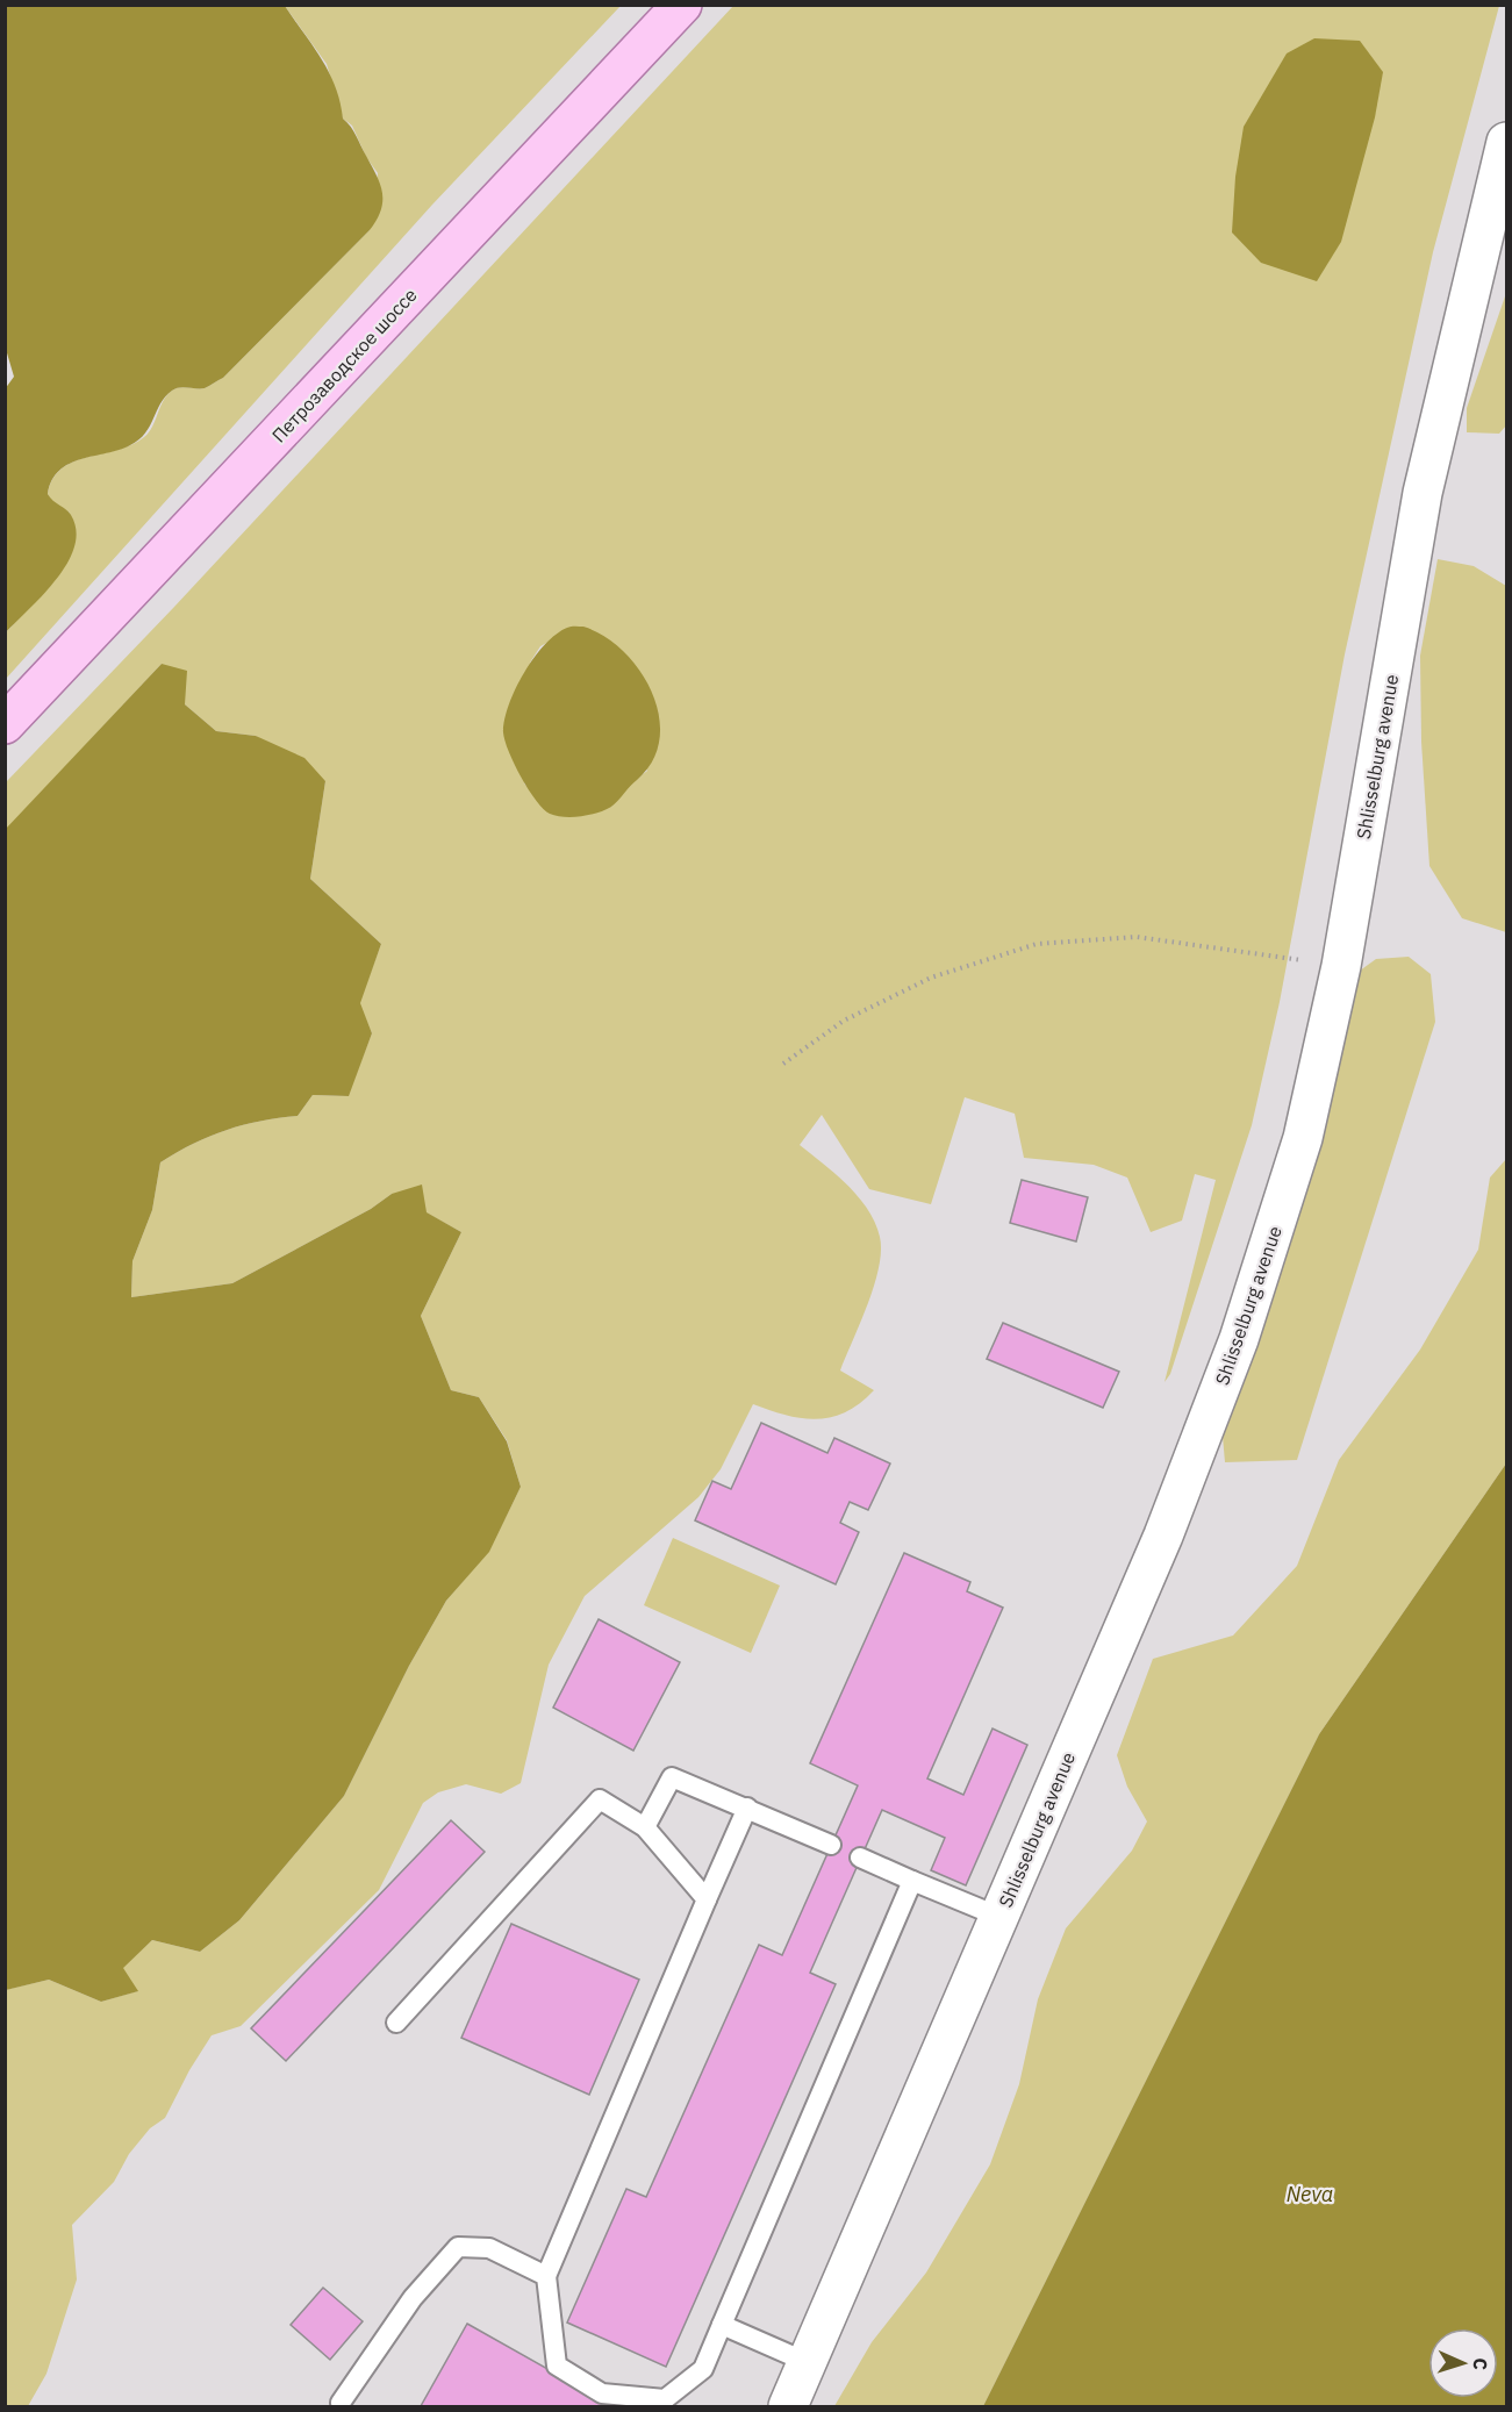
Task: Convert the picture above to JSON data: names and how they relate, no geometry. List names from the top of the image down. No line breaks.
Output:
{"streets":{"main road":["Петрозаводское шоссе"],"street":["Shlisselburg avenue"]},"water":["Neva"],"north":"right"}
